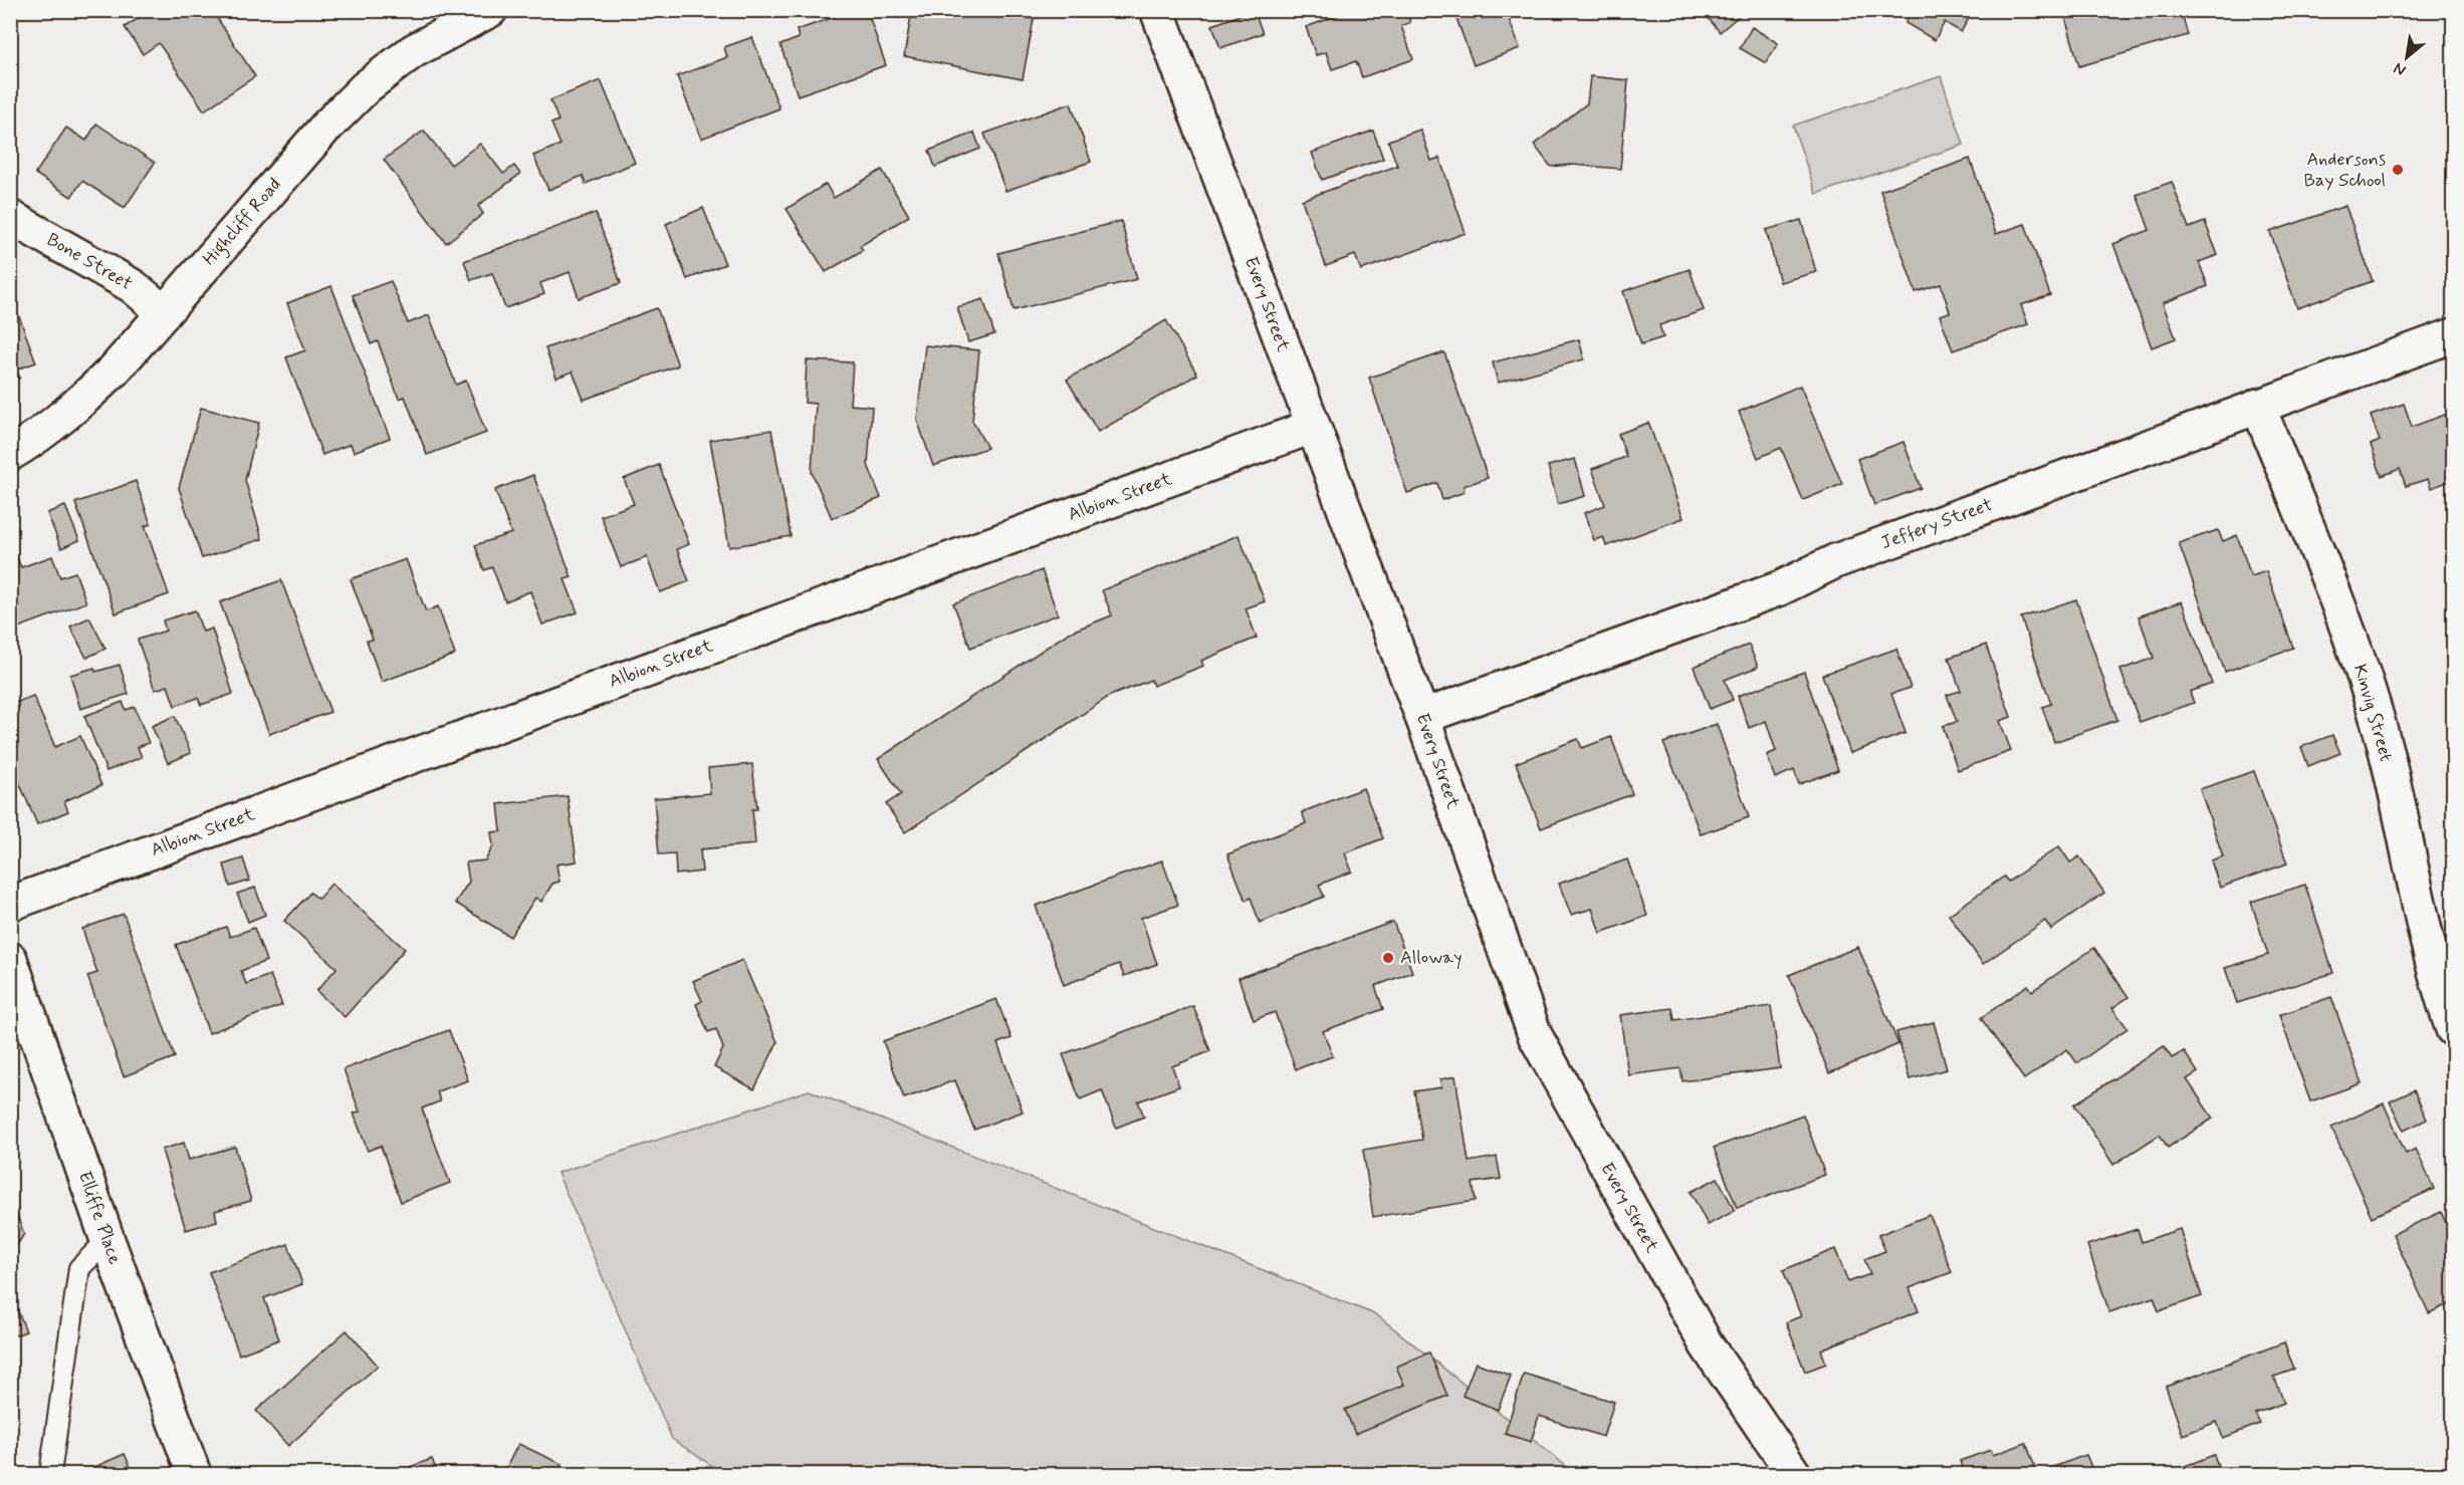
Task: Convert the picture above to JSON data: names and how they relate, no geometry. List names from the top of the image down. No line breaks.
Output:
{"streets":{"street":["Highcliff Road","Bone Street","Every Street","Albion Street","Jeffery Street","Kinvig Street","Elliffe Place"]},"crossings":[["Highcliff Road","Bone Street"],["Every Street","Albion Street"],["Every Street","Jeffery Street"],["Jeffery Street","Kinvig Street"]],"places":["Andersons Bay School","Alloway"],"north":"bottom left"}
